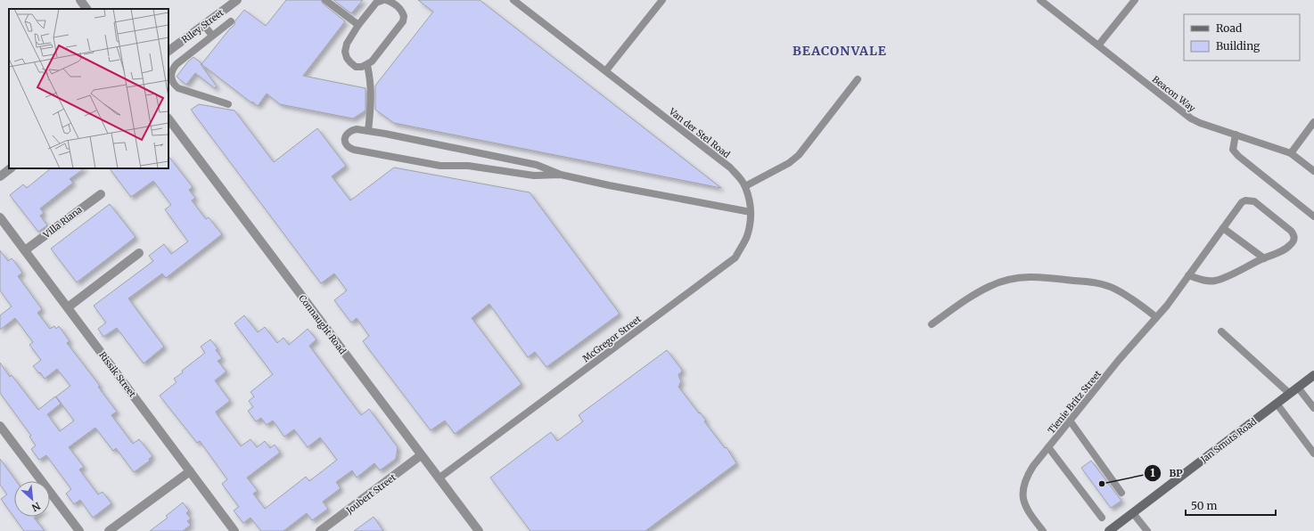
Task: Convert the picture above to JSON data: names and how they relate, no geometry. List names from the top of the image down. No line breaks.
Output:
{"streets":{"street":["Riley Street","Villa Riana","Connaught Road","Rissik Street","Jan Smuts Road","Joubert Street"],"lane":["Beacon Way","Van der Stel Road","McGregor Street","Tienie Britz Street"]},"crossings":[["Van der Stel Road","McGregor Street"],["Villa Riana","Rissik Street"],["Connaught Road","McGregor Street"],["Connaught Road","Joubert Street"]],"districts":["BEACONVALE"],"places":["BP"],"legend":["Road","Building"],"scale_bar":"50 m","north":"bottom right"}
